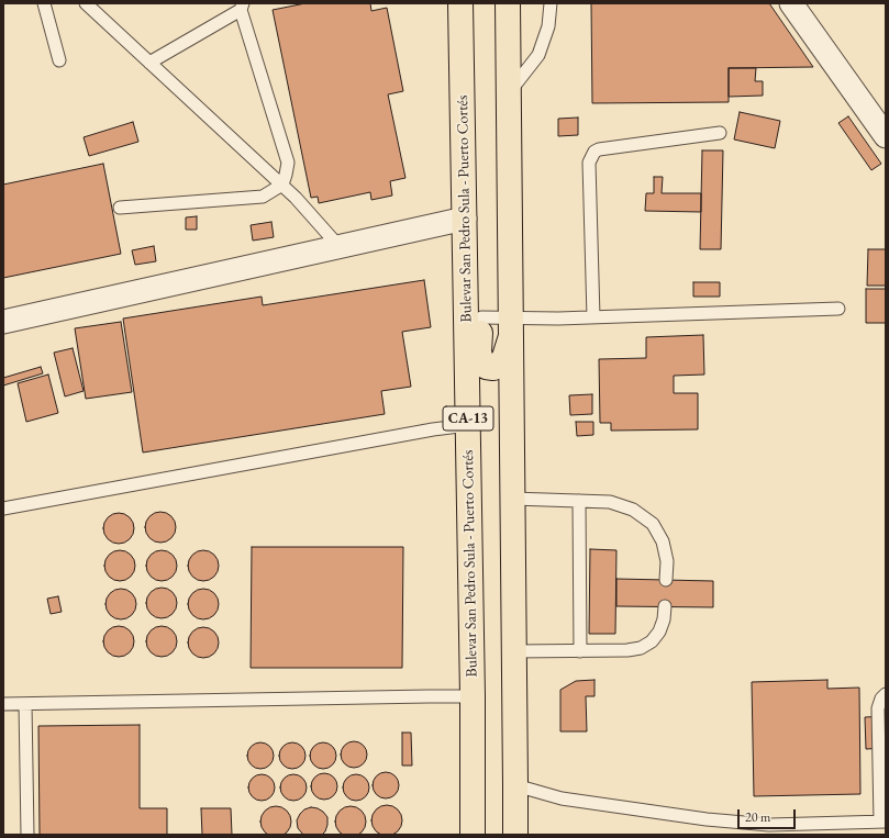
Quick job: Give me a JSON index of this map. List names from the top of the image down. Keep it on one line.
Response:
{"streets":{"highway":["Bulevar San Pedro Sula - Puerto Cortés","CA-13"]},"scale_bar":"20 m"}
